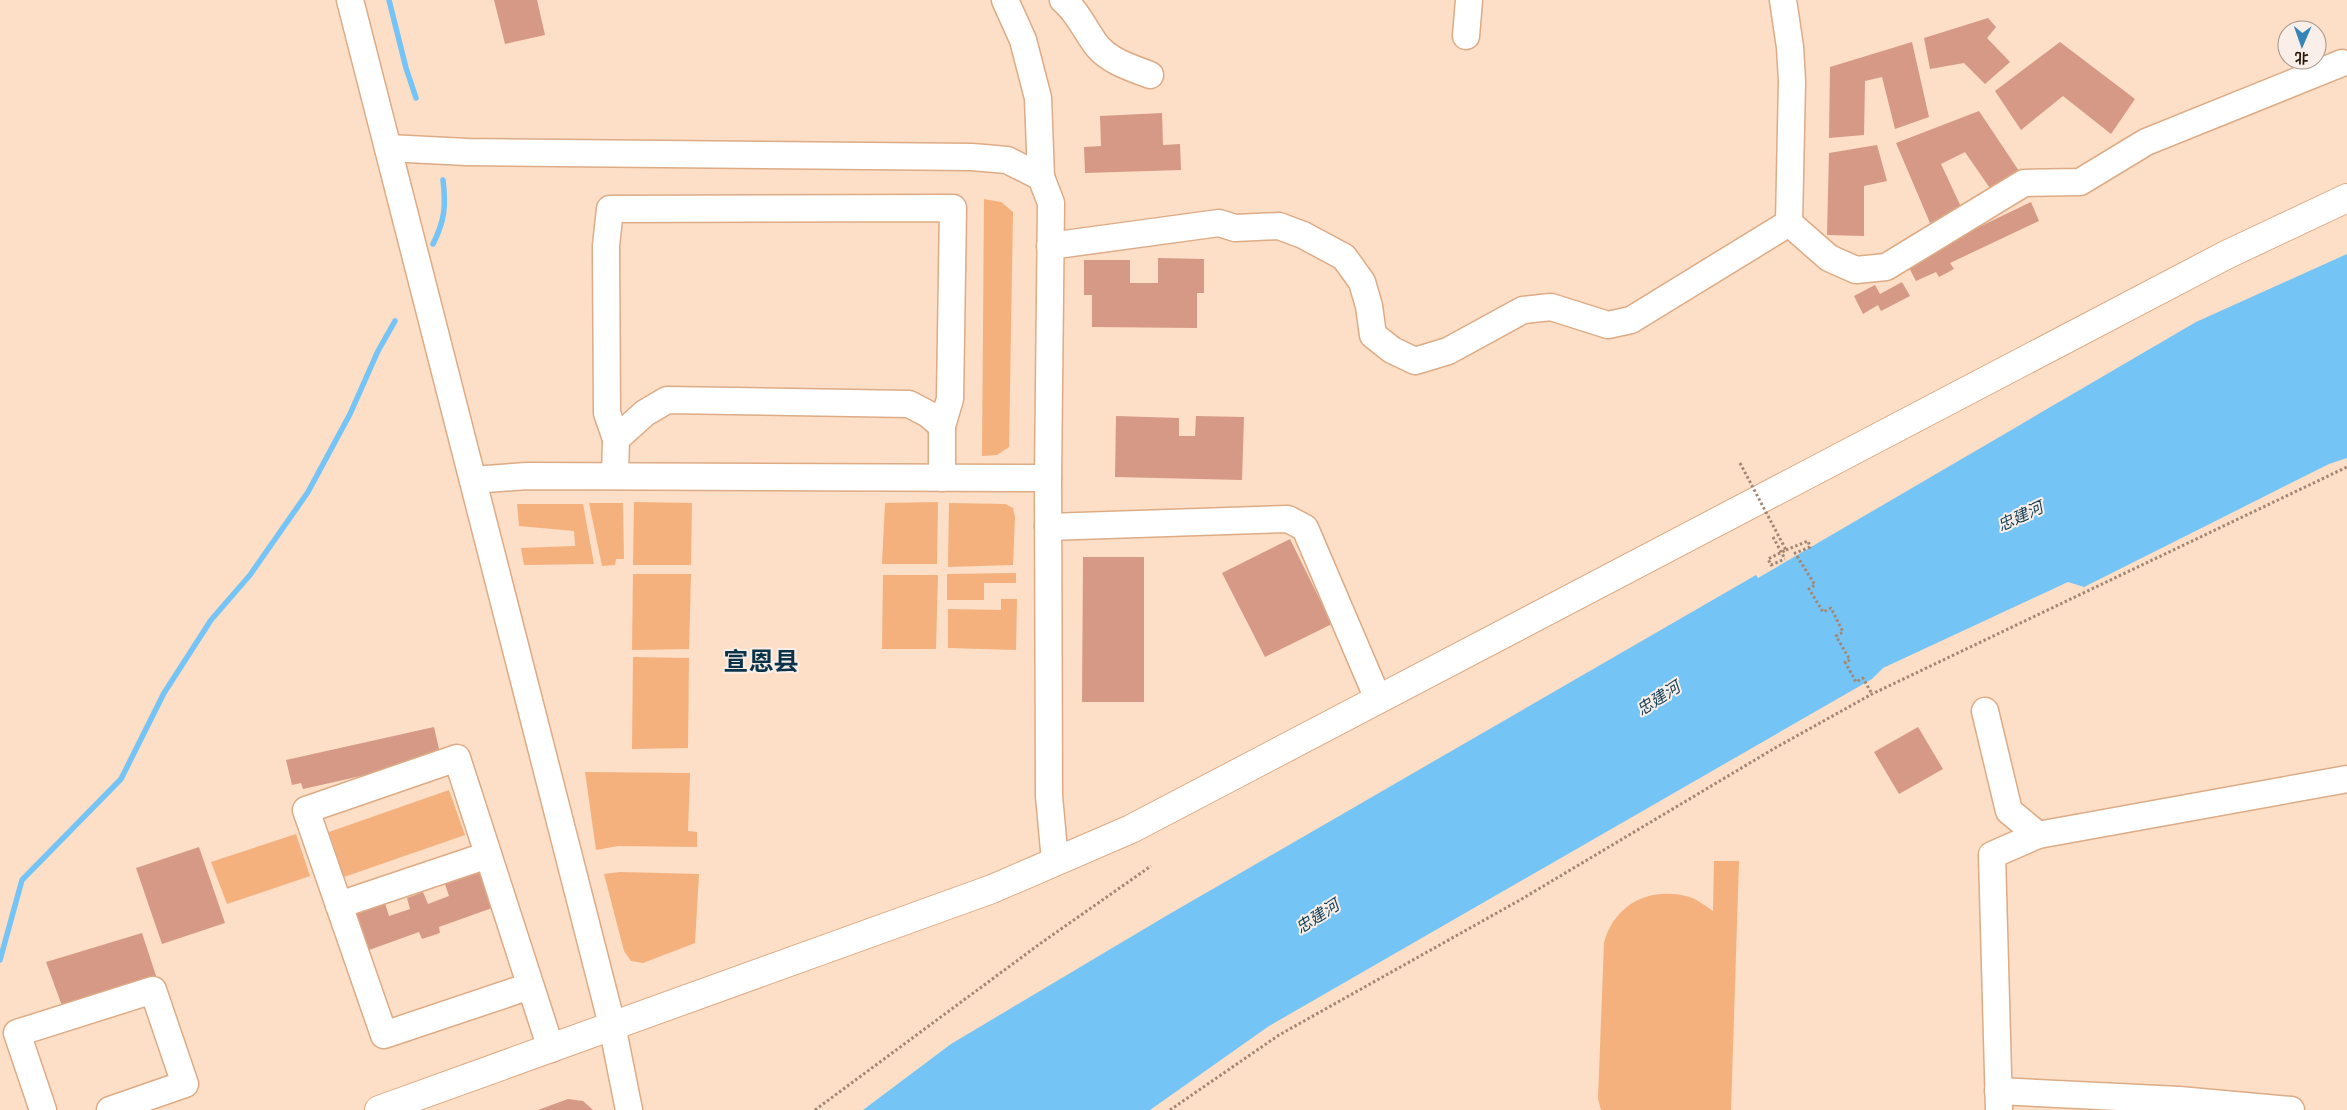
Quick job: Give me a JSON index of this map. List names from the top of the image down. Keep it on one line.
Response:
{"districts":["宣恩县"],"water":["忠建河"],"north":"bottom"}
